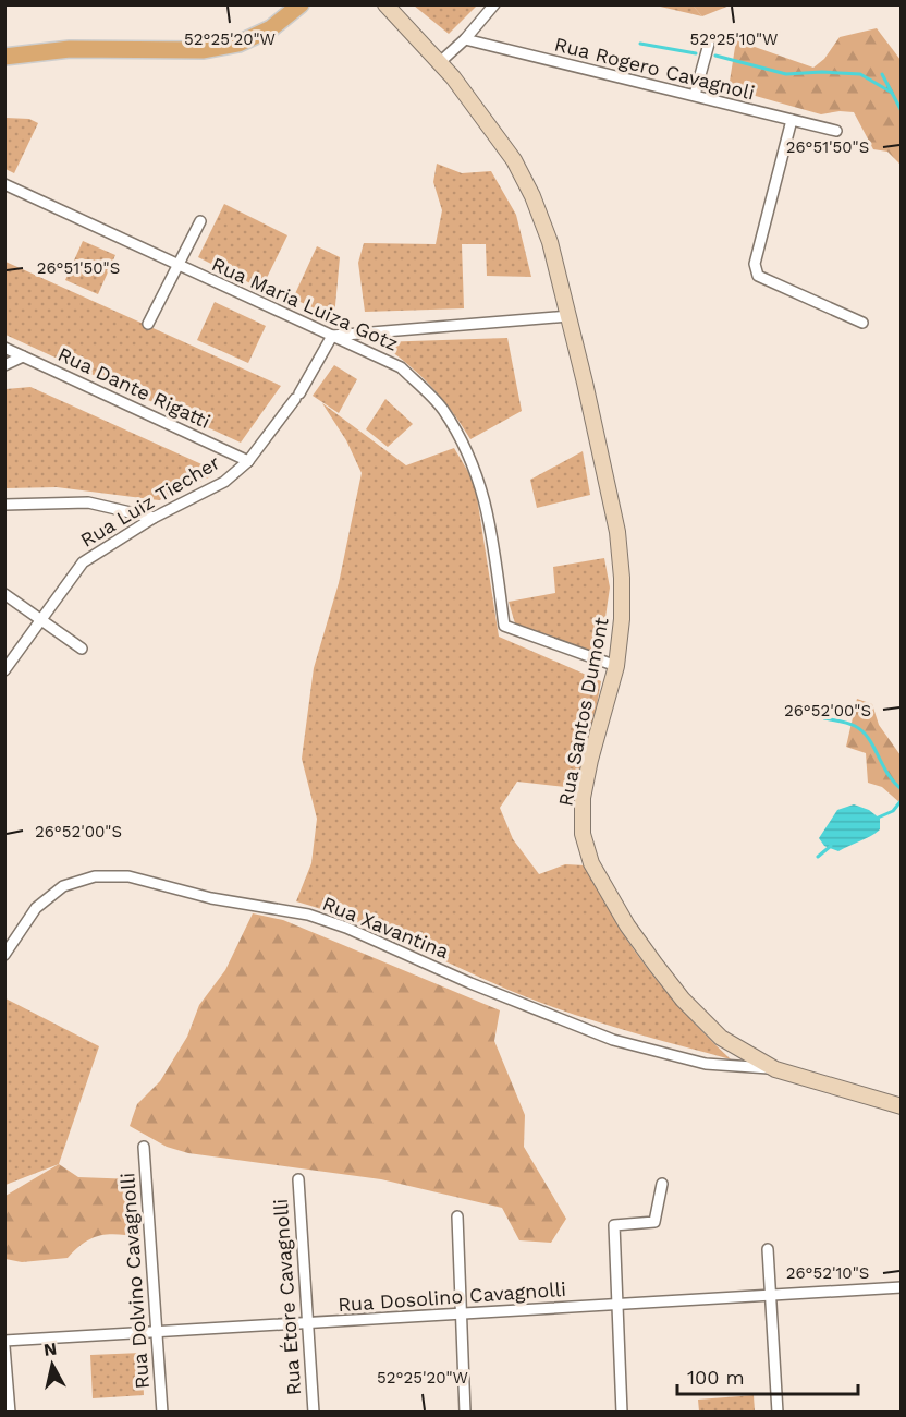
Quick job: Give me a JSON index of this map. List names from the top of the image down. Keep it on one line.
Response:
{"streets":{"main road":["Rua Santos Dumont"],"street":["Rua Rogero Cavagnoli","Rua Maria Luiza Gotz","Rua Dante Rigatti","Rua Luiz Tiecher","Rua Xavantina","Rua Dolvino Cavagnolli","Rua Étore Cavagnolli","Rua Dosolino Cavagnolli"]},"crossings":[["Rua Maria Luiza Gotz","Rua Luiz Tiecher"],["Rua Maria Luiza Gotz","Rua Santos Dumont"],["Rua Dante Rigatti","Rua Luiz Tiecher"],["Rua Santos Dumont","Rua Xavantina"],["Rua Dolvino Cavagnolli","Rua Dosolino Cavagnolli"],["Rua Étore Cavagnolli","Rua Dosolino Cavagnolli"]],"scale_bar":"100 m","north":"top","coordinates":["52°25'20\"W","52°25'10\"W","26°51'50\"S","26°52'00\"S","26°52'10\"S"]}
